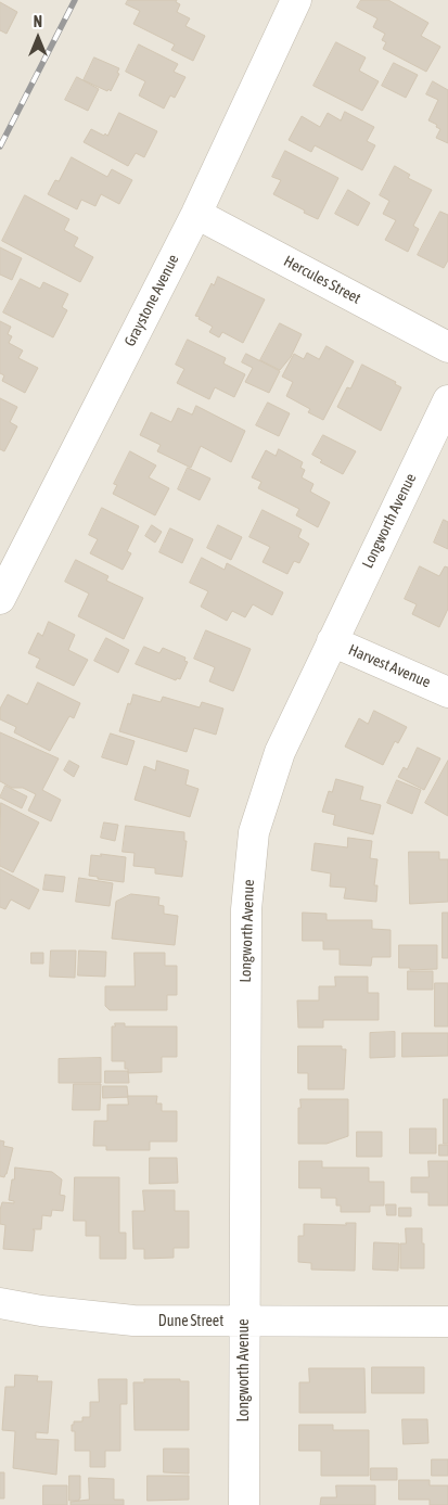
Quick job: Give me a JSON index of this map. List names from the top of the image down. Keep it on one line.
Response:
{"streets":{"street":["Hercules Street","Graystone Avenue","Longworth Avenue","Harvest Avenue","Dune Street"]},"crossings":[["Hercules Street","Graystone Avenue"],["Longworth Avenue","Harvest Avenue"],["Longworth Avenue","Dune Street"]],"north":"top"}
